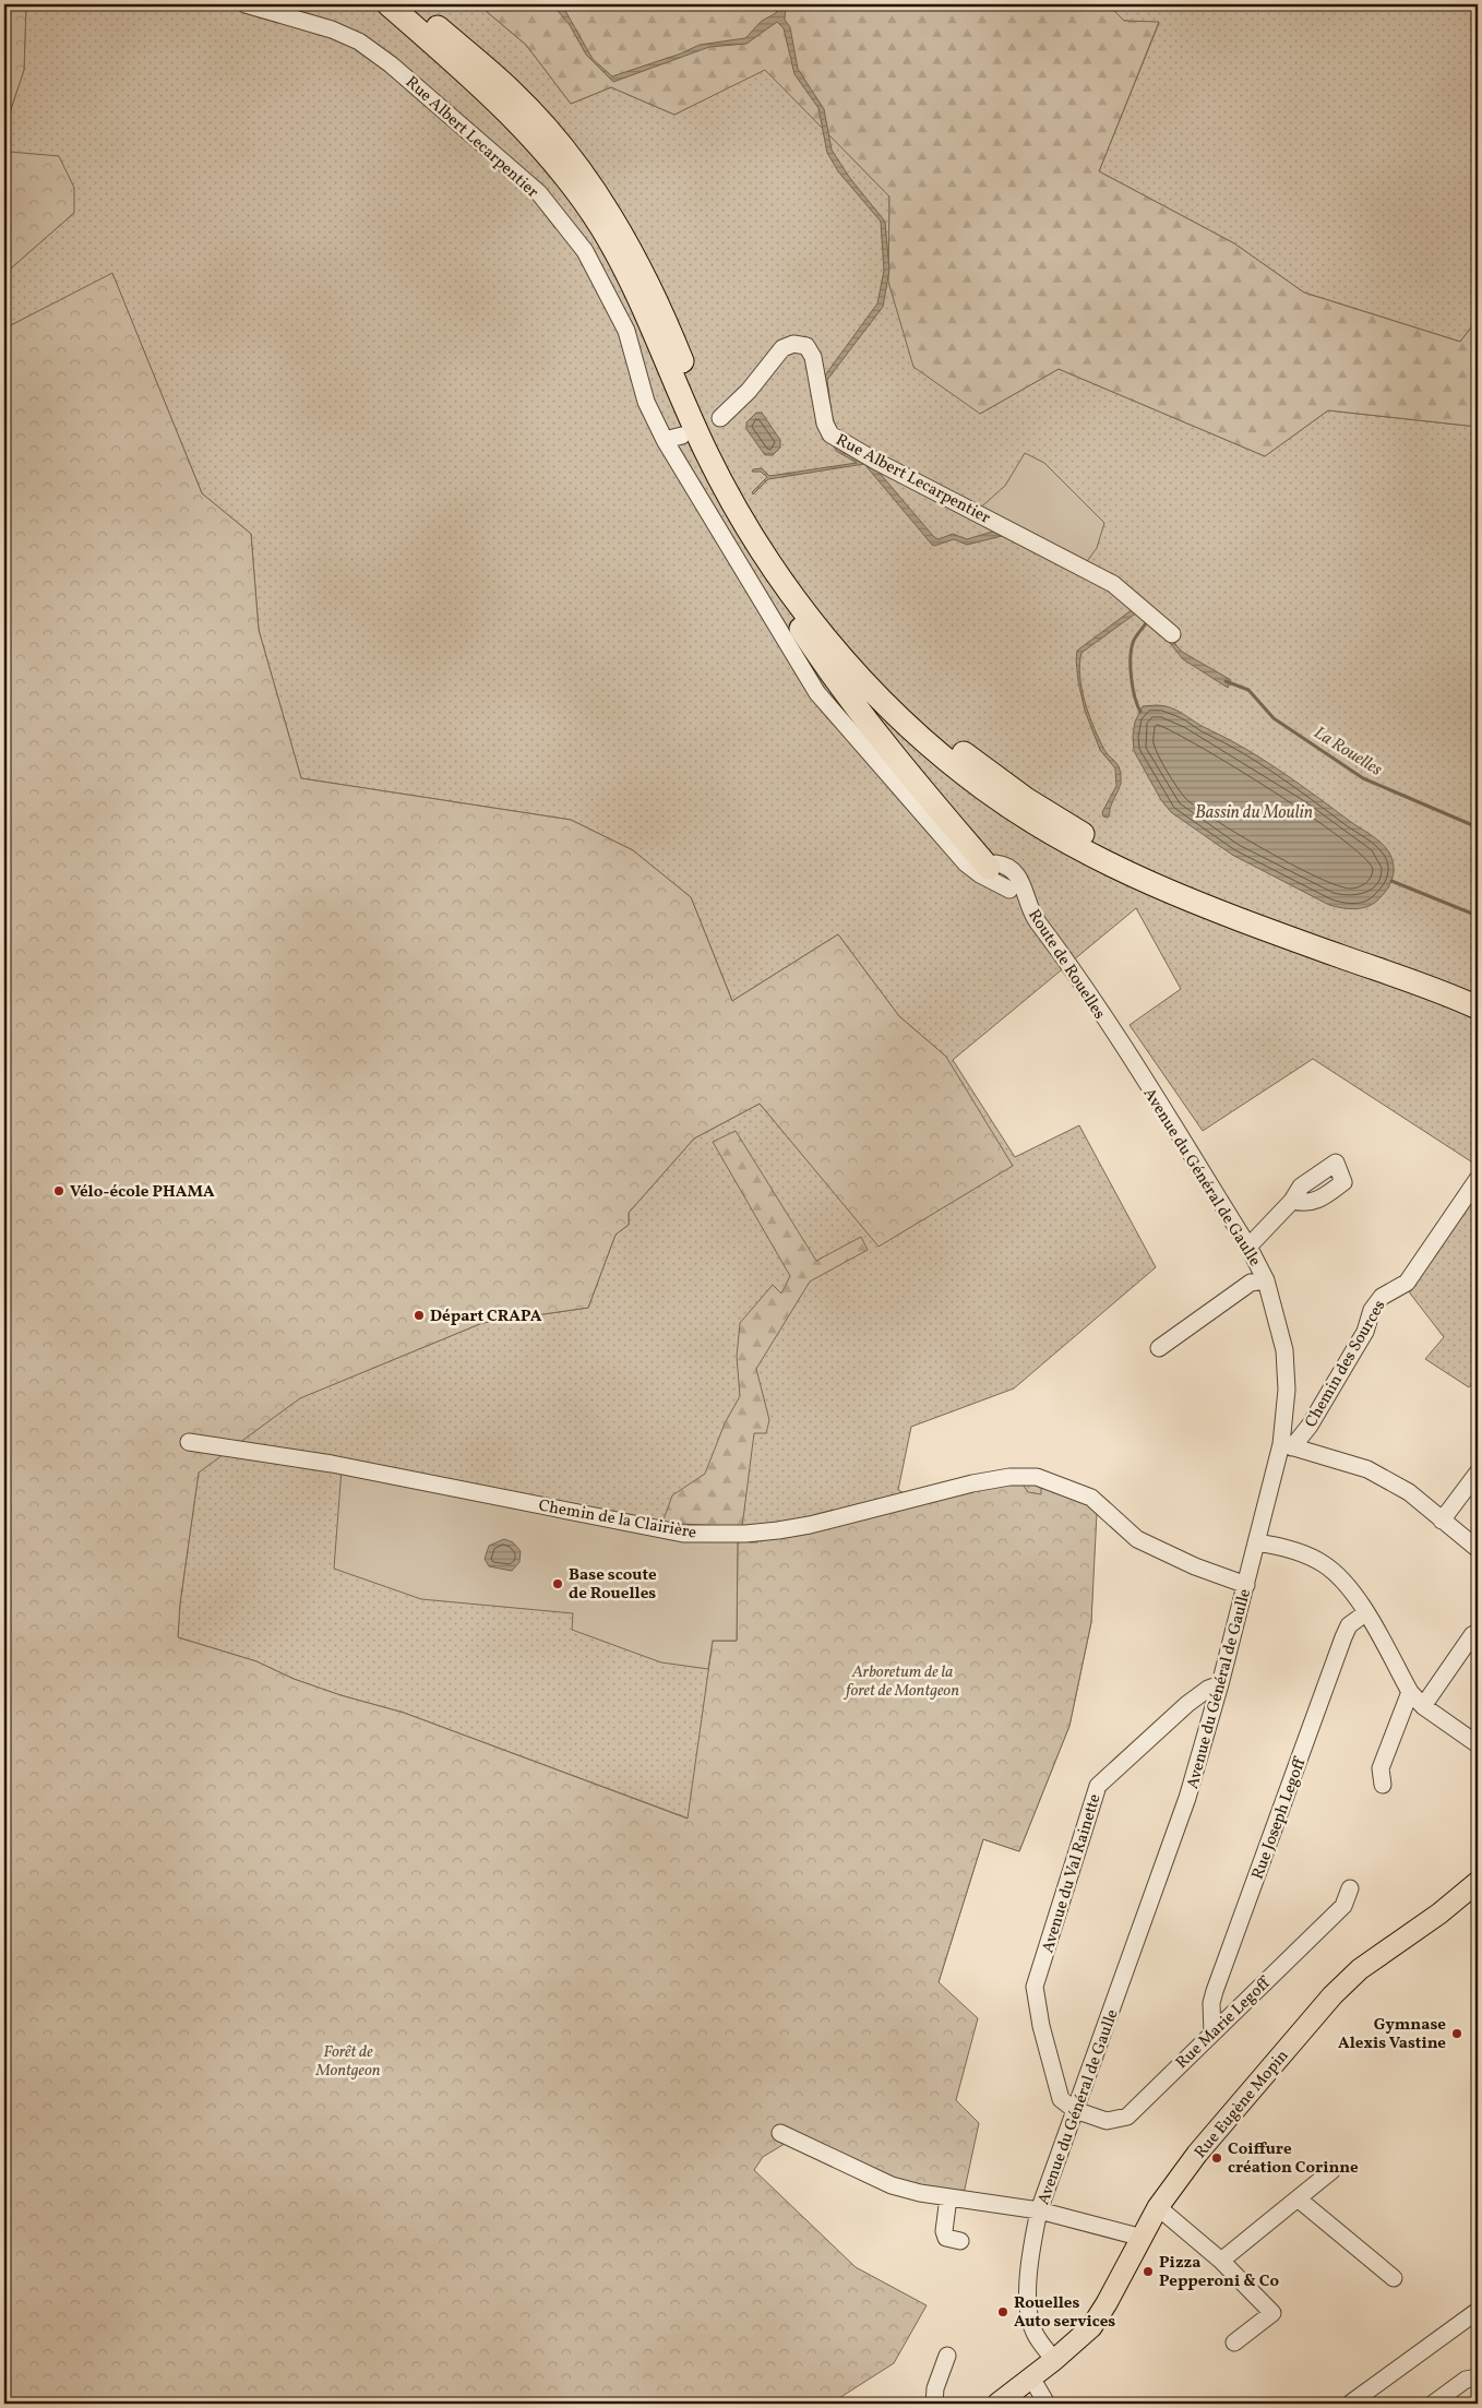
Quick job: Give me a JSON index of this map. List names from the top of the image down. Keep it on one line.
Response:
{"streets":{"main road":["Rue Eugène Mopin"],"street":["Rue Albert Lecarpentier","Route de Rouelles","Avenue du Général de Gaulle","Chemin des Sources","Chemin de la Clairière","Rue Joseph Legoff","Avenue du Val Rainette","Rue Marie Legoff"]},"crossings":[["Rue Albert Lecarpentier","Route de Rouelles"],["Route de Rouelles","Avenue du Général de Gaulle"],["Avenue du Général de Gaulle","Chemin des Sources"],["Avenue du Général de Gaulle","Chemin de la Clairière"],["Avenue du Général de Gaulle","Avenue du Val Rainette"],["Avenue du Général de Gaulle","Rue Marie Legoff"],["Avenue du Général de Gaulle","Rue Eugène Mopin"],["Rue Joseph Legoff","Rue Marie Legoff"],["Avenue du Val Rainette","Rue Marie Legoff"]],"water":["La Rouelles","Bassin du Moulin"],"parks":["Arboretum de la foret de Montgeon","Forêt de Montgeon"],"places":["Vélo-école PHAMA","Départ CRAPA","Base scoute de Rouelles","Gymnase Alexis Vastine","Coiffure création Corinne","Pizza Pepperoni & Co","Rouelles Auto services"]}
